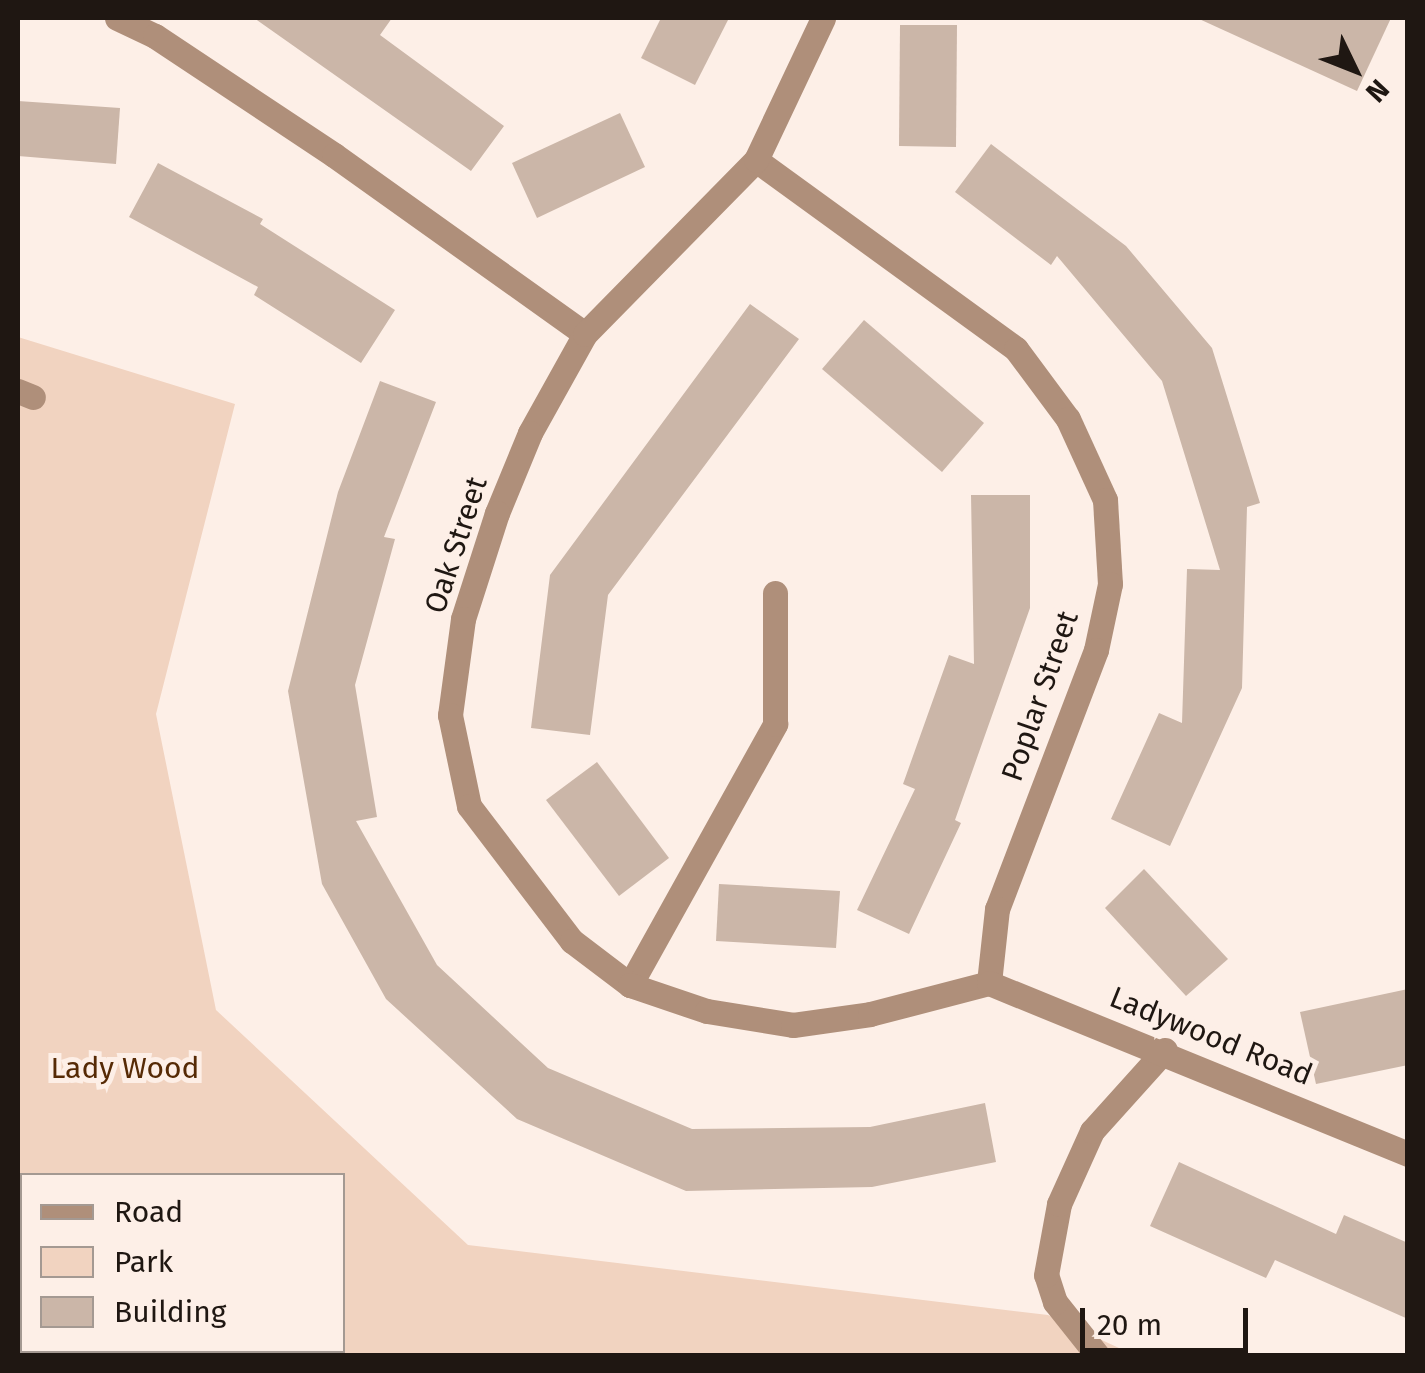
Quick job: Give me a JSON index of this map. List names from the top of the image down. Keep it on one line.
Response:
{"streets":{"street":["Oak Street","Poplar Street","Ladywood Road"]},"crossings":[["Oak Street","Poplar Street"],["Oak Street","Ladywood Road"],["Poplar Street","Ladywood Road"]],"parks":["Lady Wood"],"legend":["Road","Park","Building"],"scale_bar":"20 m","north":"bottom right"}
